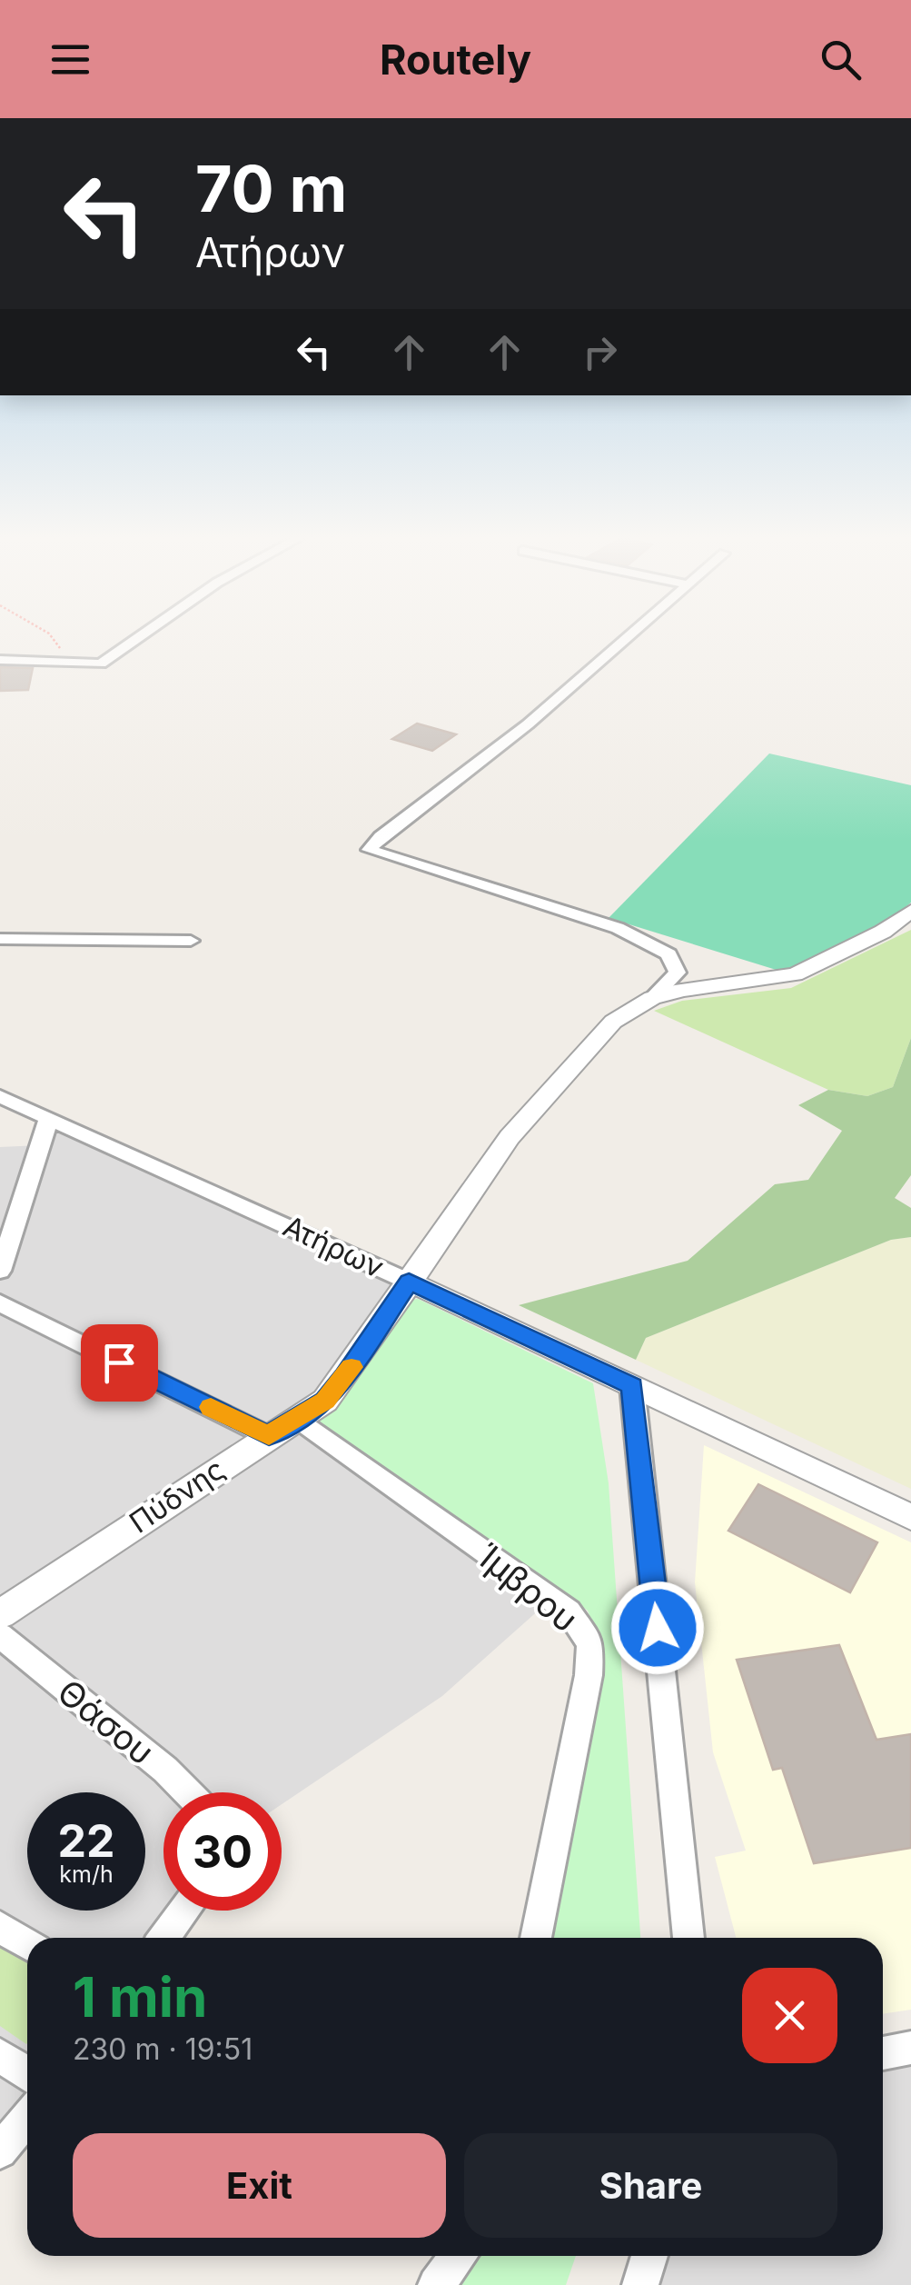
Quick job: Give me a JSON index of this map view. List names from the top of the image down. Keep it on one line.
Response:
{"streets":{"street":["Ατήρων","Πύδνης","Ίμβρου","Θάσου"]},"crossings":[["Ατήρων","Πύδνης"],["Πύδνης","Ίμβρου"]],"page":{"header":"Routely","turn":["70 m","Ατήρων"],"speed":"22 km/h","limit":"30","heading":["1 min","230 m · 19:51"],"buttons":["Exit","Share"]}}
